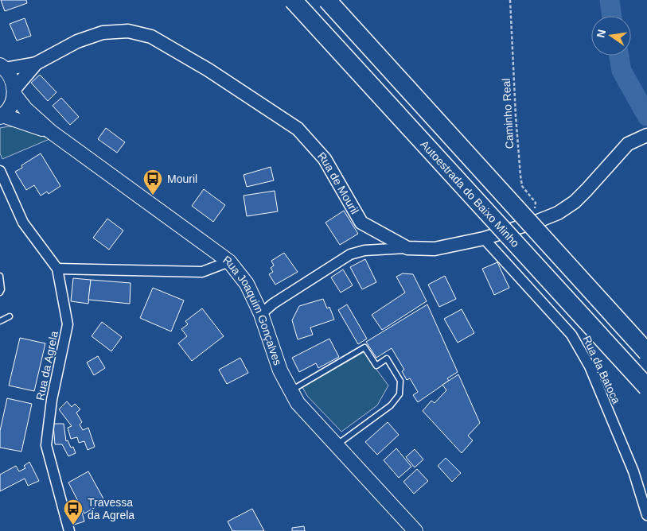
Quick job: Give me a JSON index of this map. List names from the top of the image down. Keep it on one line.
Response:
{"streets":{"highway":["Autoestrada do Baixo Minho"],"main road":["Rua Joaquim Gonçalves"],"street":["Rua de Mouril","Rua da Agrela","Rua da Batoca"],"path":["Caminho Real"]},"crossings":[["Caminho Real","Rua de Mouril"],["Rua de Mouril","Rua da Batoca"]],"places":{"bus stop":["Mouril","Travessa da Agrela"]},"north":"left"}
